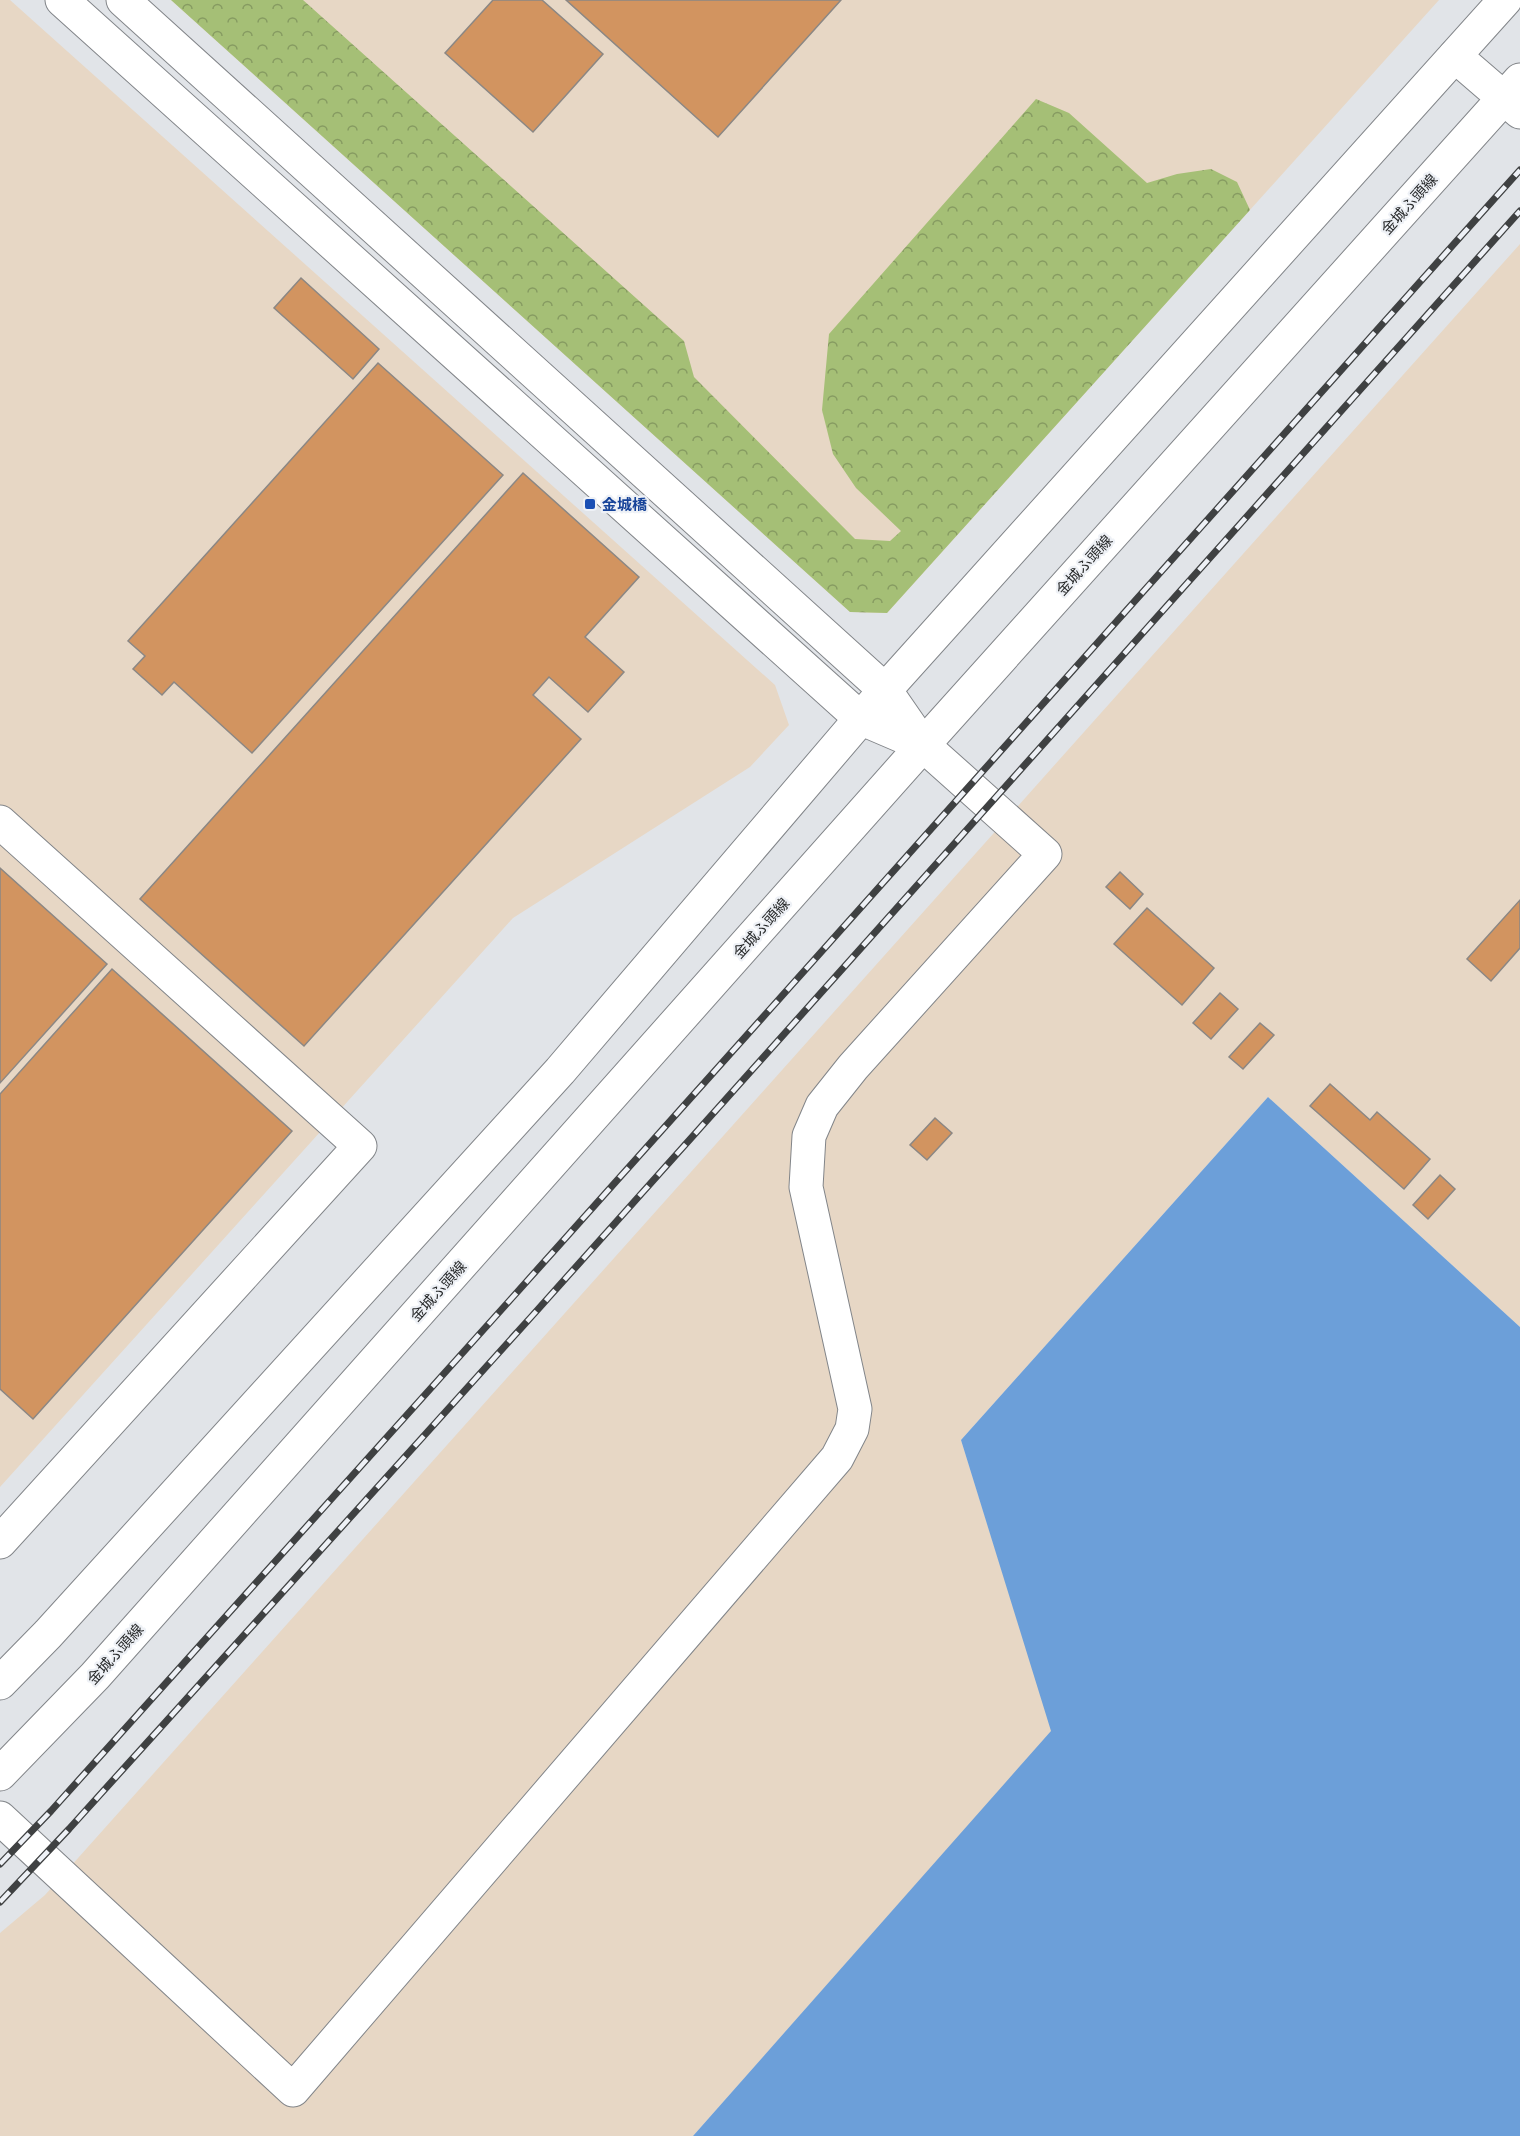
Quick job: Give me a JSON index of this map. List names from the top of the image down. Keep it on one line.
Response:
{"streets":{"street":["金城ふ頭線"]},"places":{"transit":["金城橋"]}}
